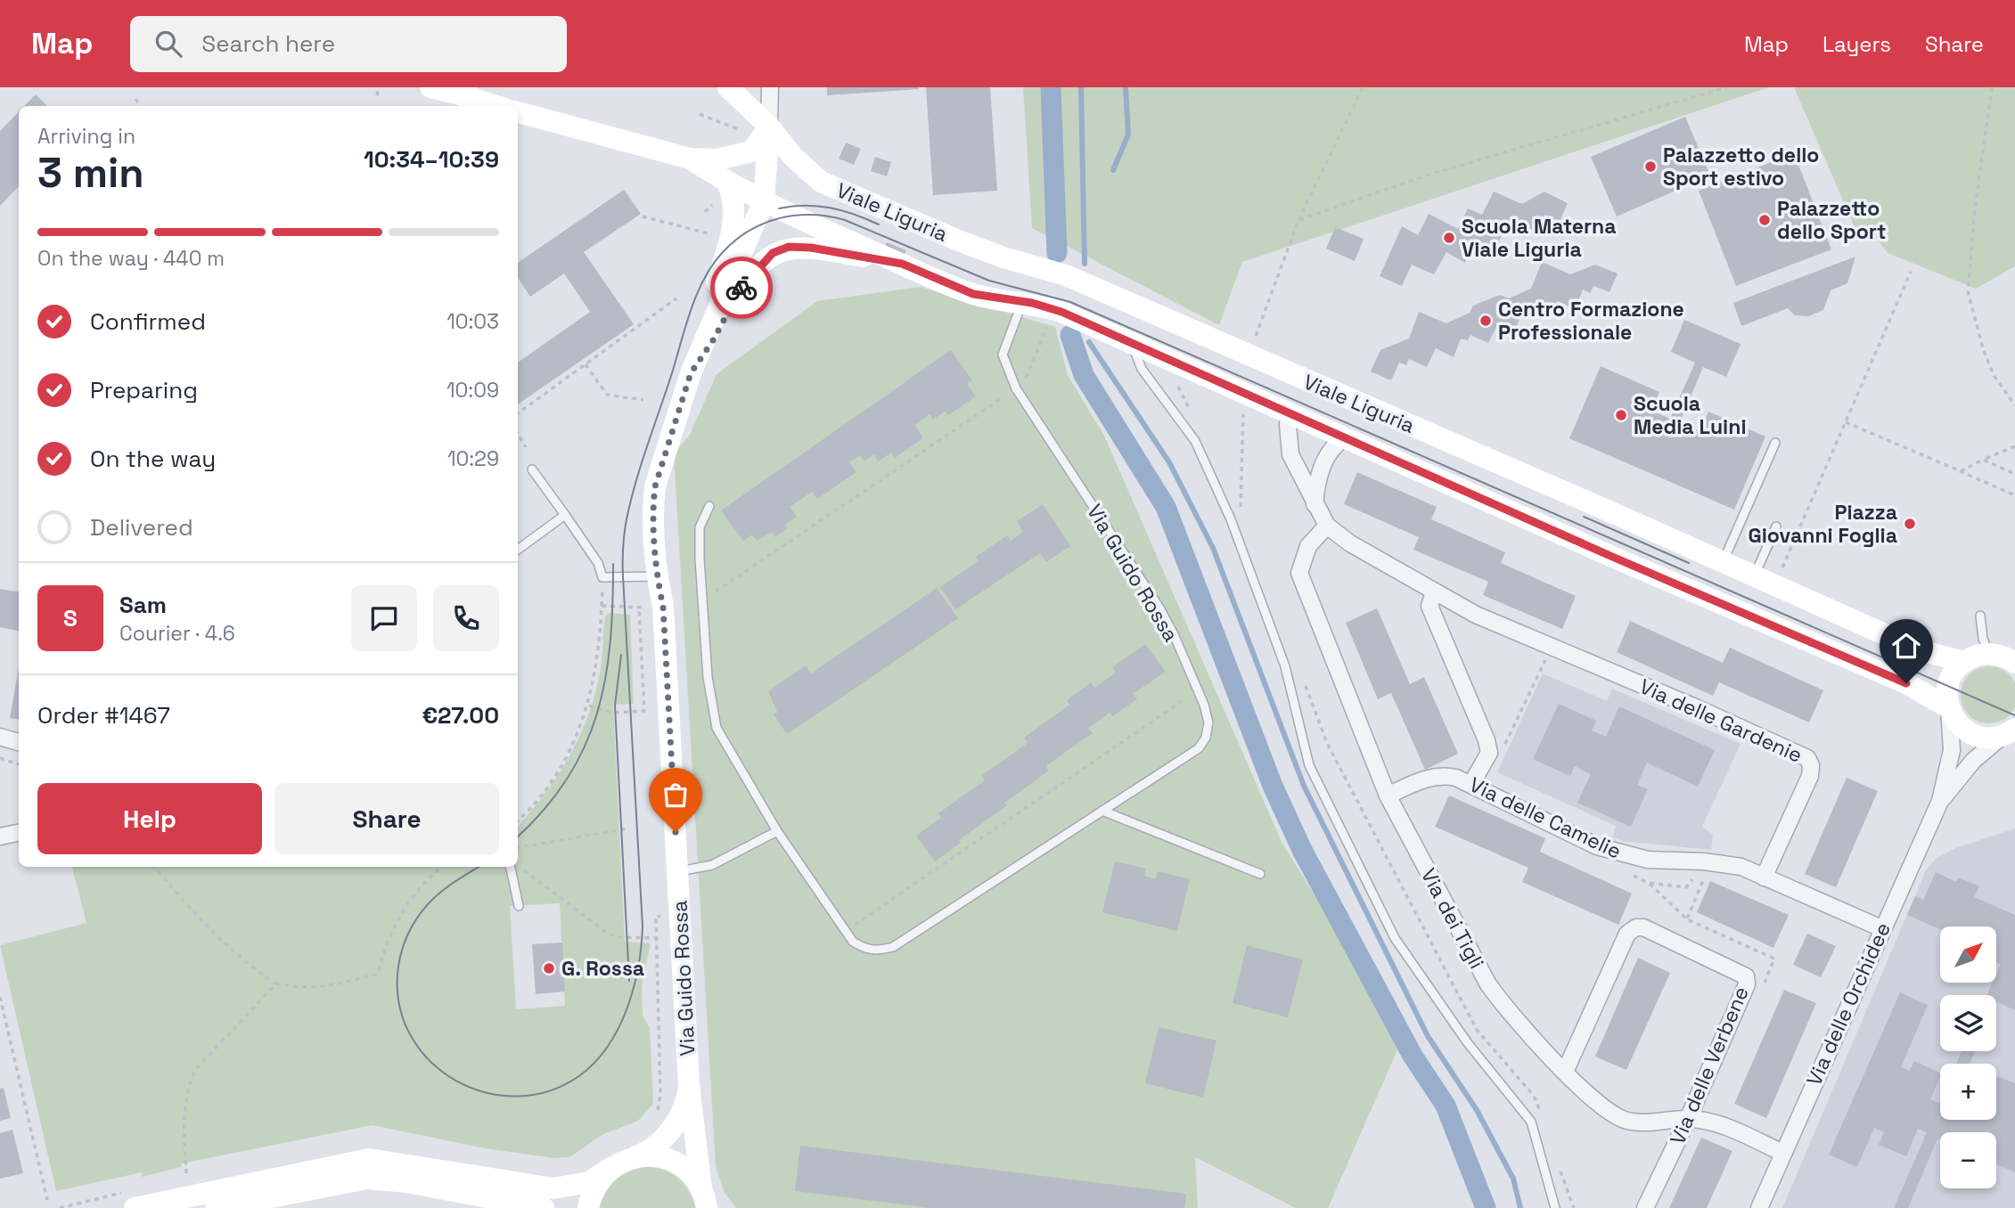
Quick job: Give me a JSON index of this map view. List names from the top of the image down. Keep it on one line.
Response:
{"streets":{"main road":["Viale Liguria","Via Guido Rossa"],"street":["Via delle Gardenie","Via delle Camelie","Via dei Tigli","Via delle Orchidee","Via delle Verbene"]},"crossings":[["Viale Liguria","Via Guido Rossa"],["Viale Liguria","Via delle Orchidee"],["Via delle Gardenie","Via delle Camelie"],["Via delle Camelie","Via dei Tigli"],["Via delle Camelie","Via delle Orchidee"],["Via dei Tigli","Via delle Orchidee"],["Via dei Tigli","Via delle Verbene"]],"places":["Palazzetto dello Sport estivo","Palazzetto dello Sport","Scuola Materna Viale Liguria","Centro Formazione Professionale","Scuola Media Luini","Piazza Giovanni Foglia","G. Rossa"],"north":"top right","page":{"header":"Map","search":"Search here","nav":["Map","Layers","Share"],"heading":["3 min","Arriving in","10:34–10:39"],"panel":["Sam","Courier · 4.6","Order #1467","€27.00"],"bar":"On the way · 440 m","list":[["Confirmed","10:03"],["Preparing","10:09"],["On the way","10:29"],"Delivered"],"round":"S","buttons":["Help","Share"],"map_buttons":["+","−"]}}
